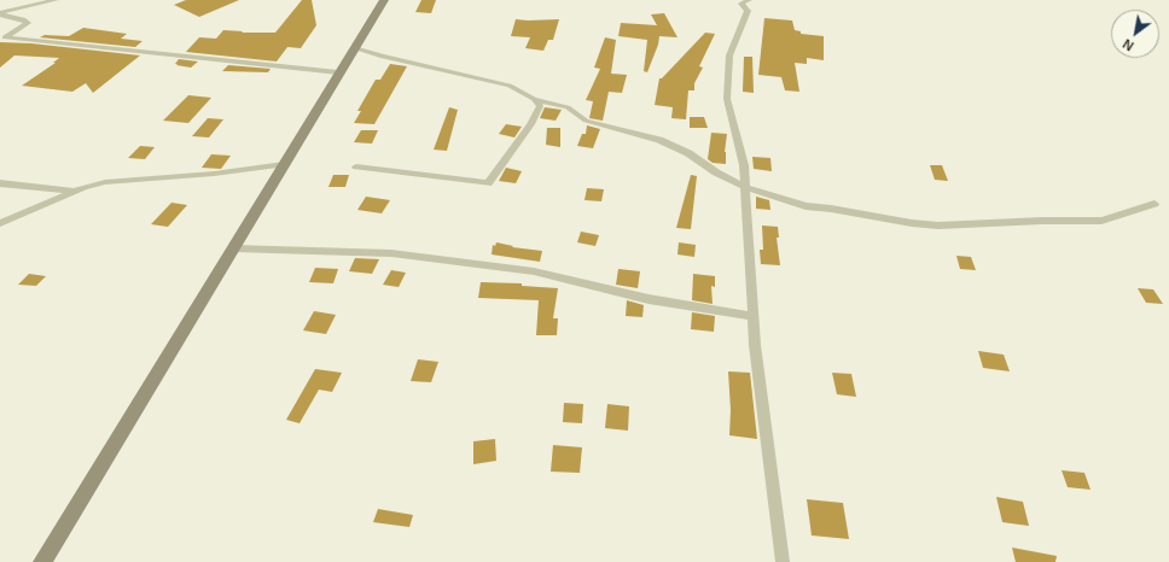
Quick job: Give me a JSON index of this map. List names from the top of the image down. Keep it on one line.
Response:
{"north":"bottom left"}
